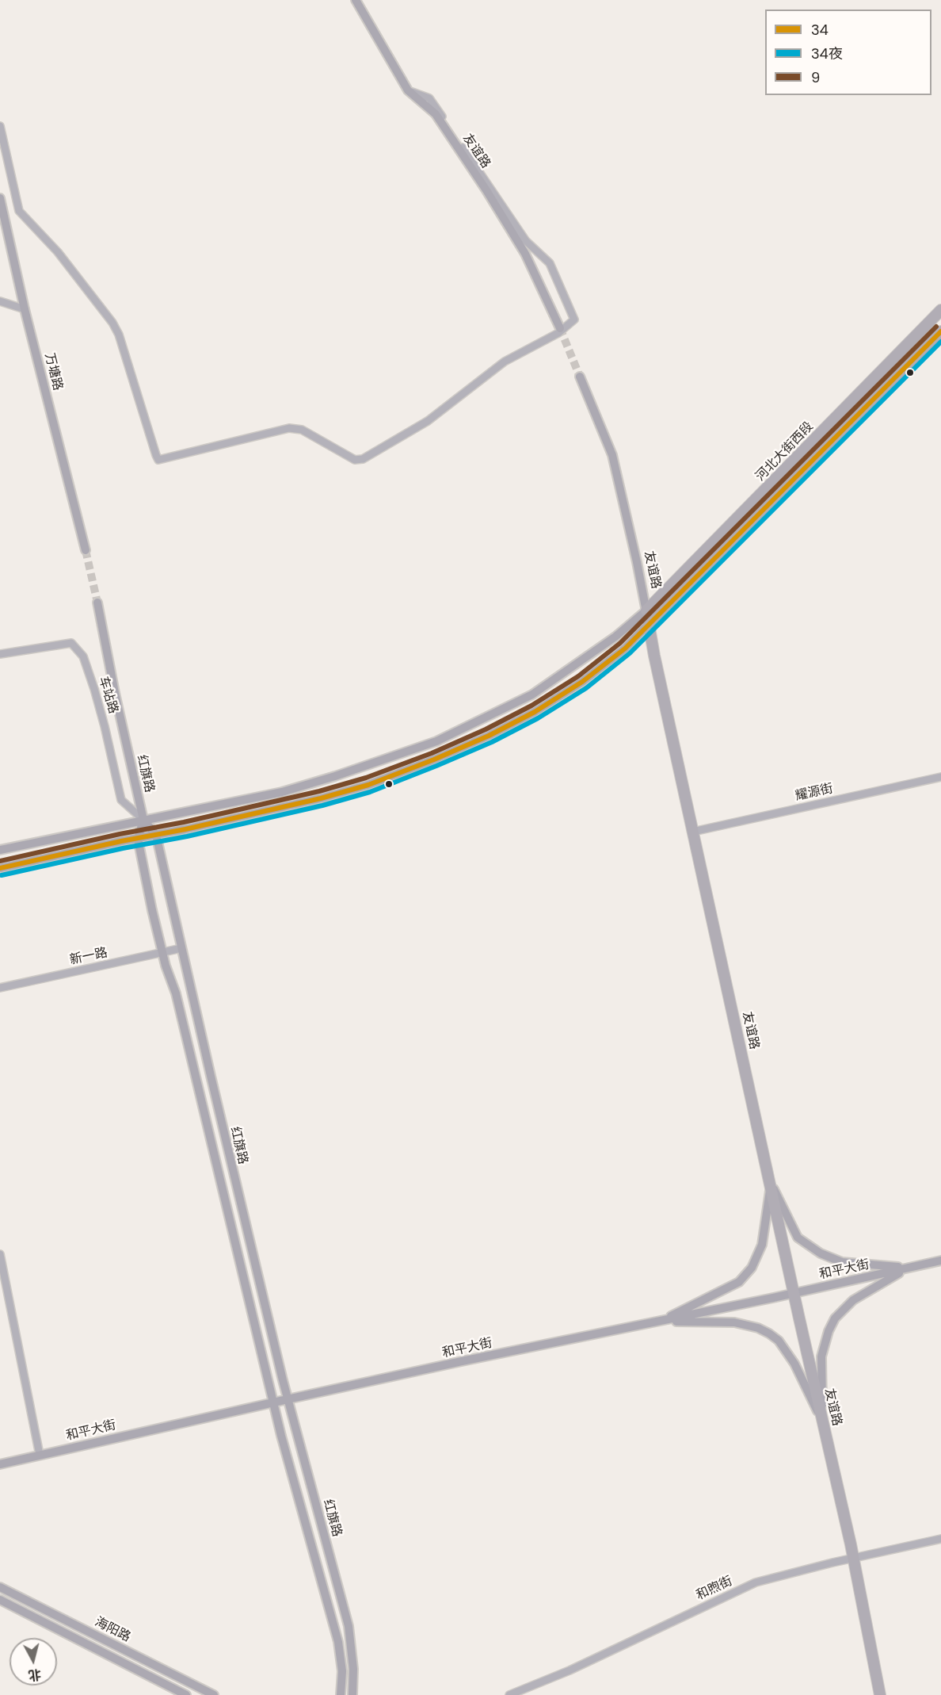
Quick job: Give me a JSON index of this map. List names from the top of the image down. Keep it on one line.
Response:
{"streets":{"highway":["友谊路","河北大街西段"],"main road":["万塘路","红旗路","和平大街","海阳路"],"street":["车站路","耀源街","新一路","和煦街"]},"crossings":[["友谊路","河北大街西段"],["友谊路","耀源街"],["友谊路","和平大街"],["友谊路","和煦街"],["车站路","红旗路"],["红旗路","新一路"],["红旗路","和平大街"]],"lines":["transit line 9","transit line 34","transit line 34夜"],"legend":["34","34夜","9"],"north":"bottom"}
